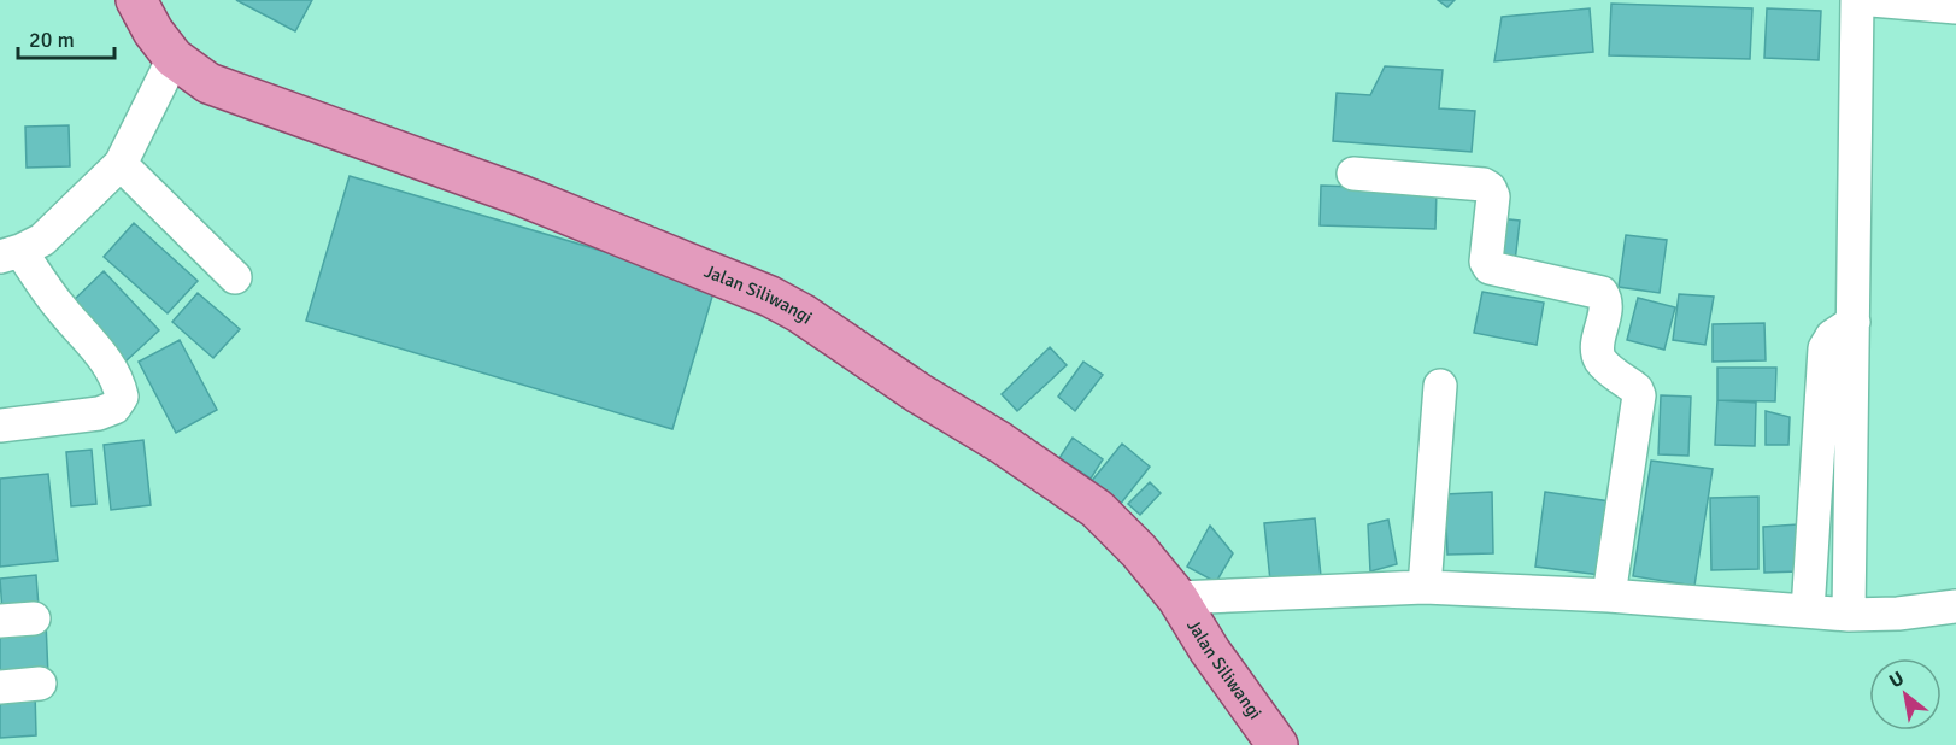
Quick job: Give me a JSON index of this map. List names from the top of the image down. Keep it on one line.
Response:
{"streets":{"main road":["Jalan Siliwangi"]},"scale_bar":"20 m","north":"top left"}
